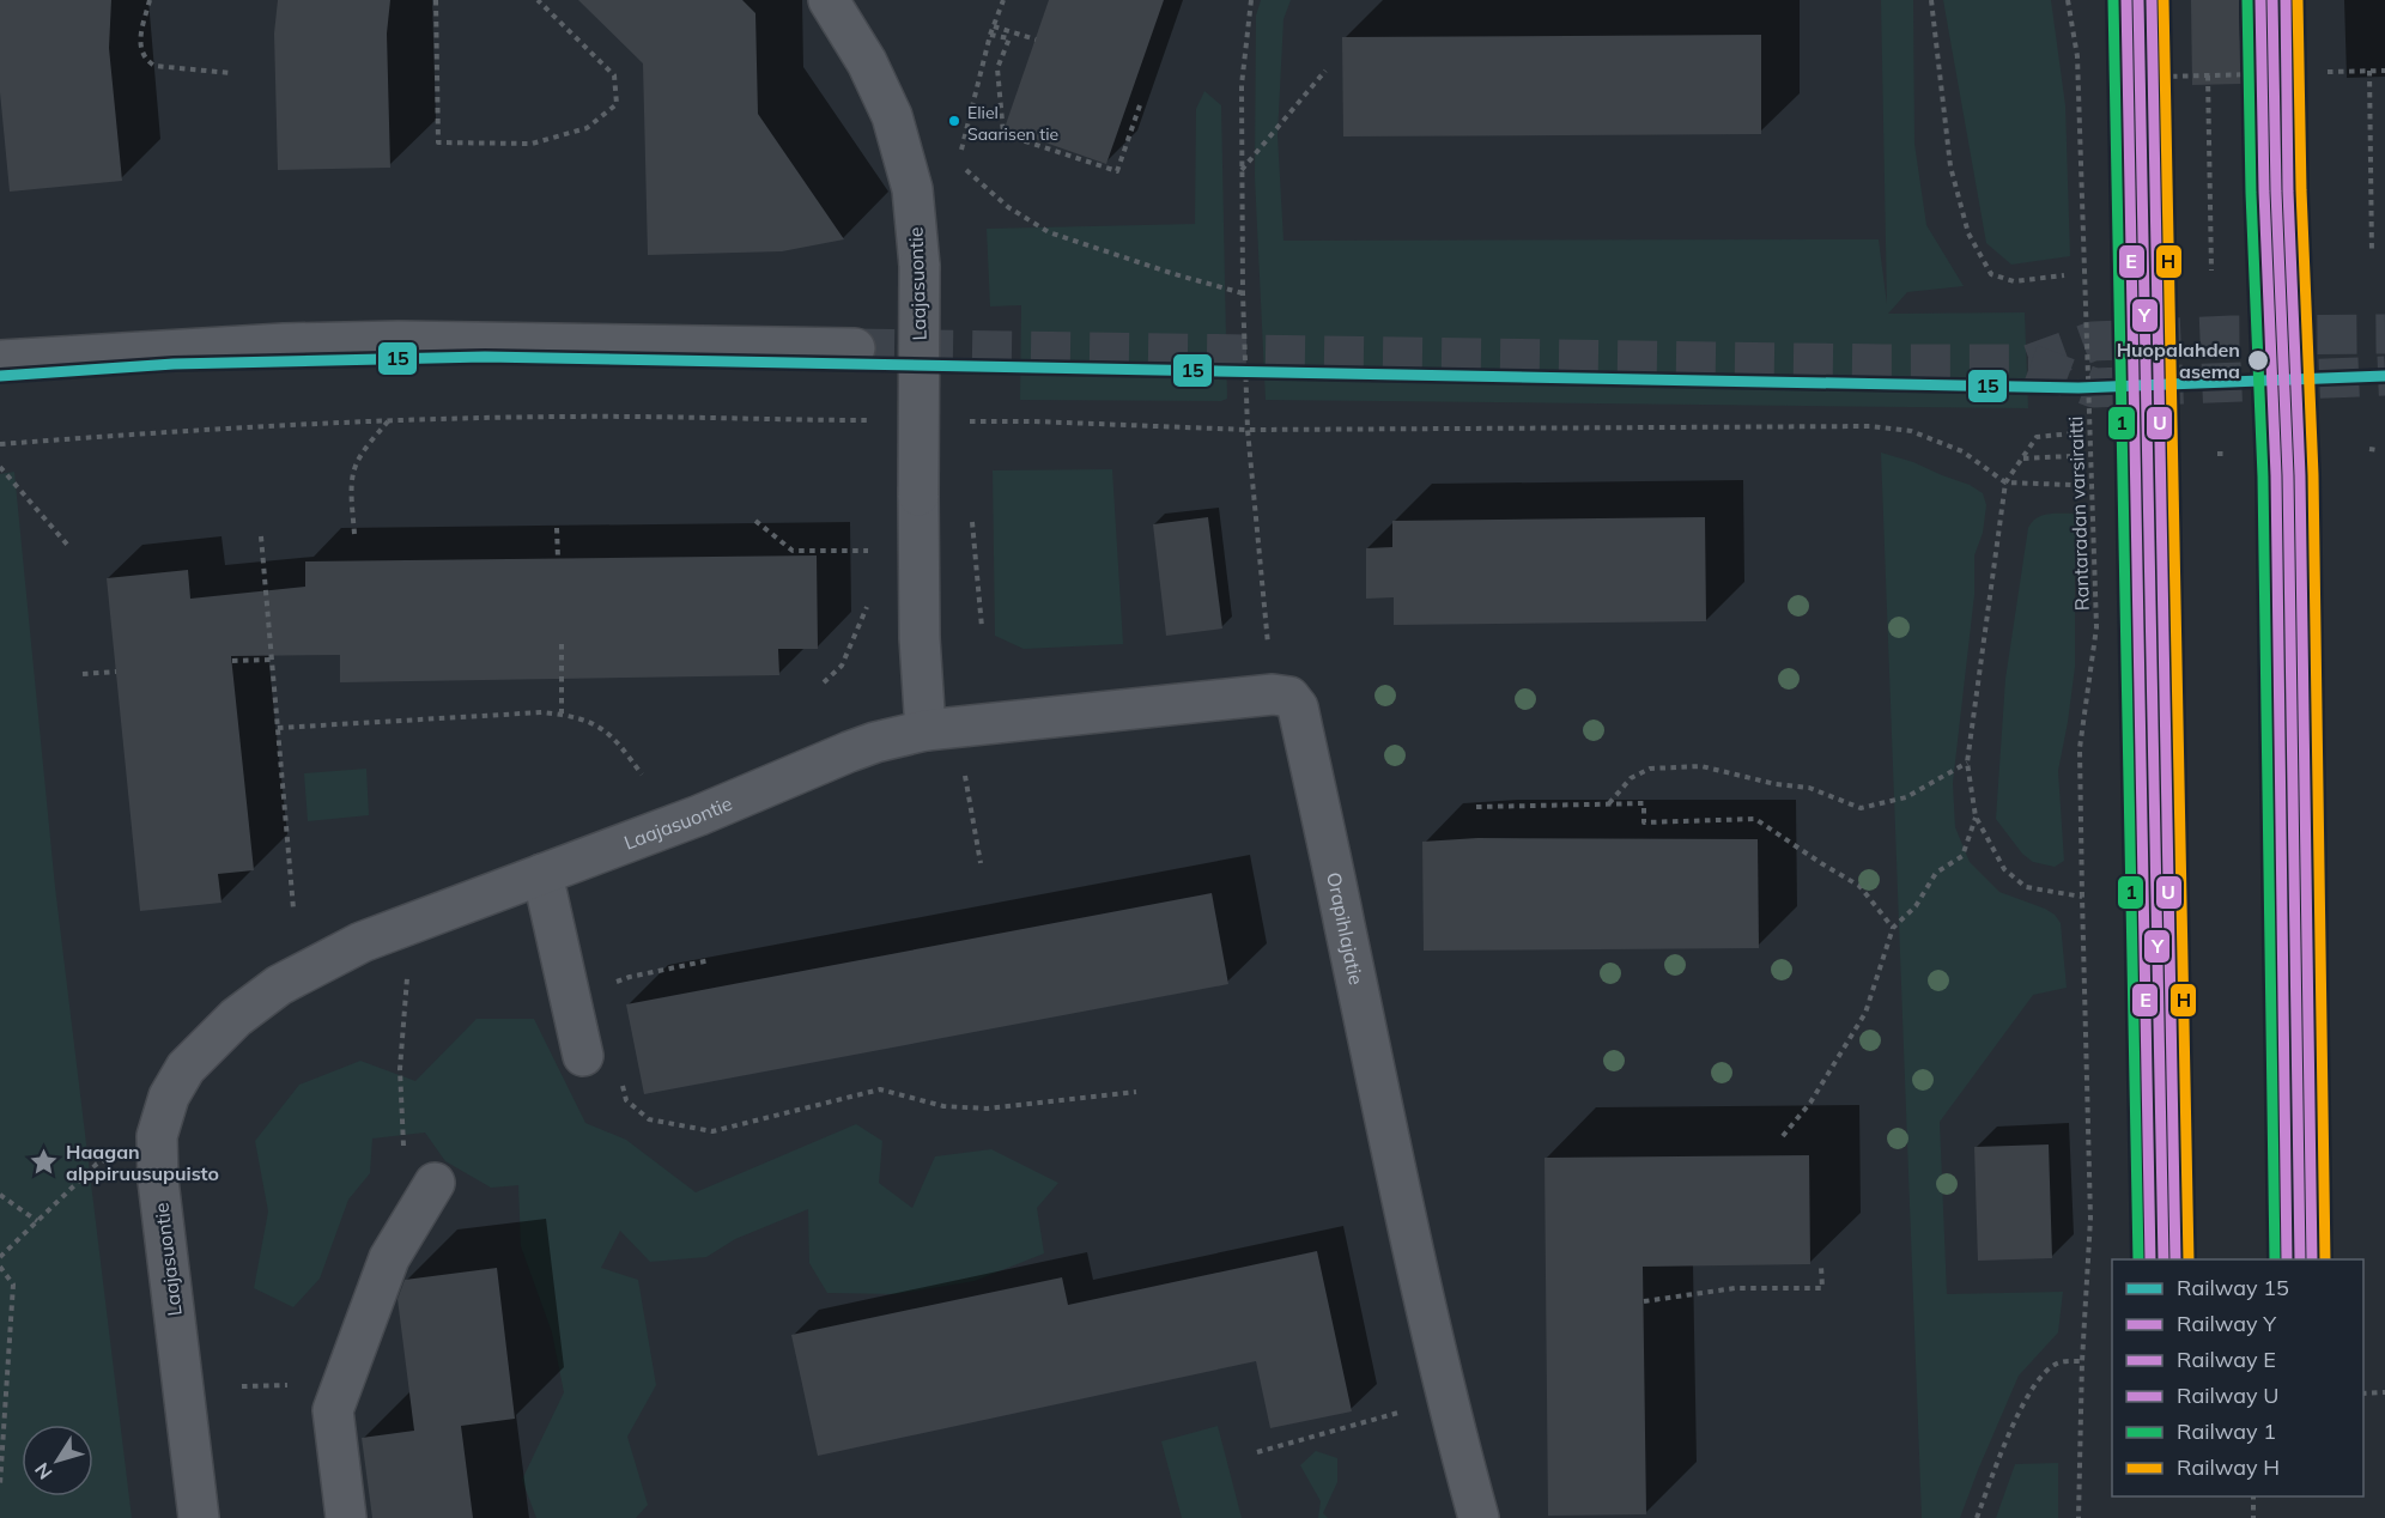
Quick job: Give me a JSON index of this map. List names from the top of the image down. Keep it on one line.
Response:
{"streets":{"street":["Laajasuontie","Orapihlajatie"],"path":["Rantaradan varsiraitti"]},"places":{"other":["Eliel Saarisen tie","Huopalahden asema"],"place":["Haagan alppiruusupuisto"]},"lines":["rail line Y","rail line E","rail line U","rail line 1","rail line H","rail line 15"],"legend":["Railway 15","Railway Y","Railway E","Railway U","Railway 1","Railway H"],"north":"bottom left"}
